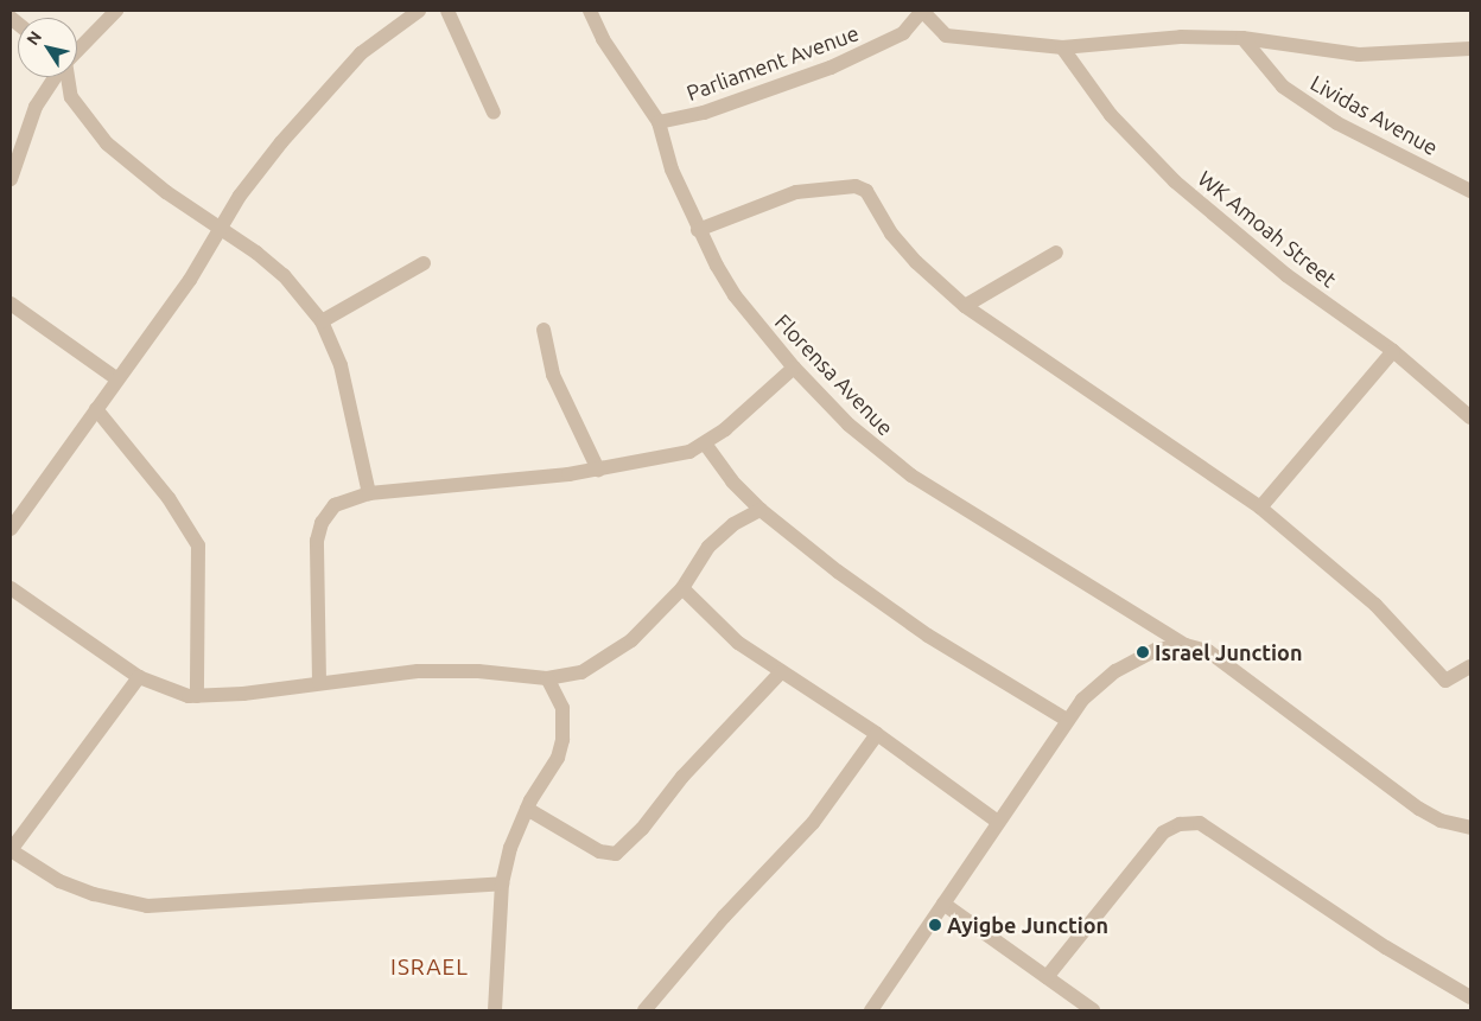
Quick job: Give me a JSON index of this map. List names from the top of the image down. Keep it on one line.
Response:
{"streets":{"street":["Parliament Avenue","Lividas Avenue","WK Amoah Street","Florensa Avenue"]},"crossings":[["Parliament Avenue","Florensa Avenue"]],"districts":["ISRAEL"],"places":["Israel Junction","Ayigbe Junction"],"north":"top left"}
